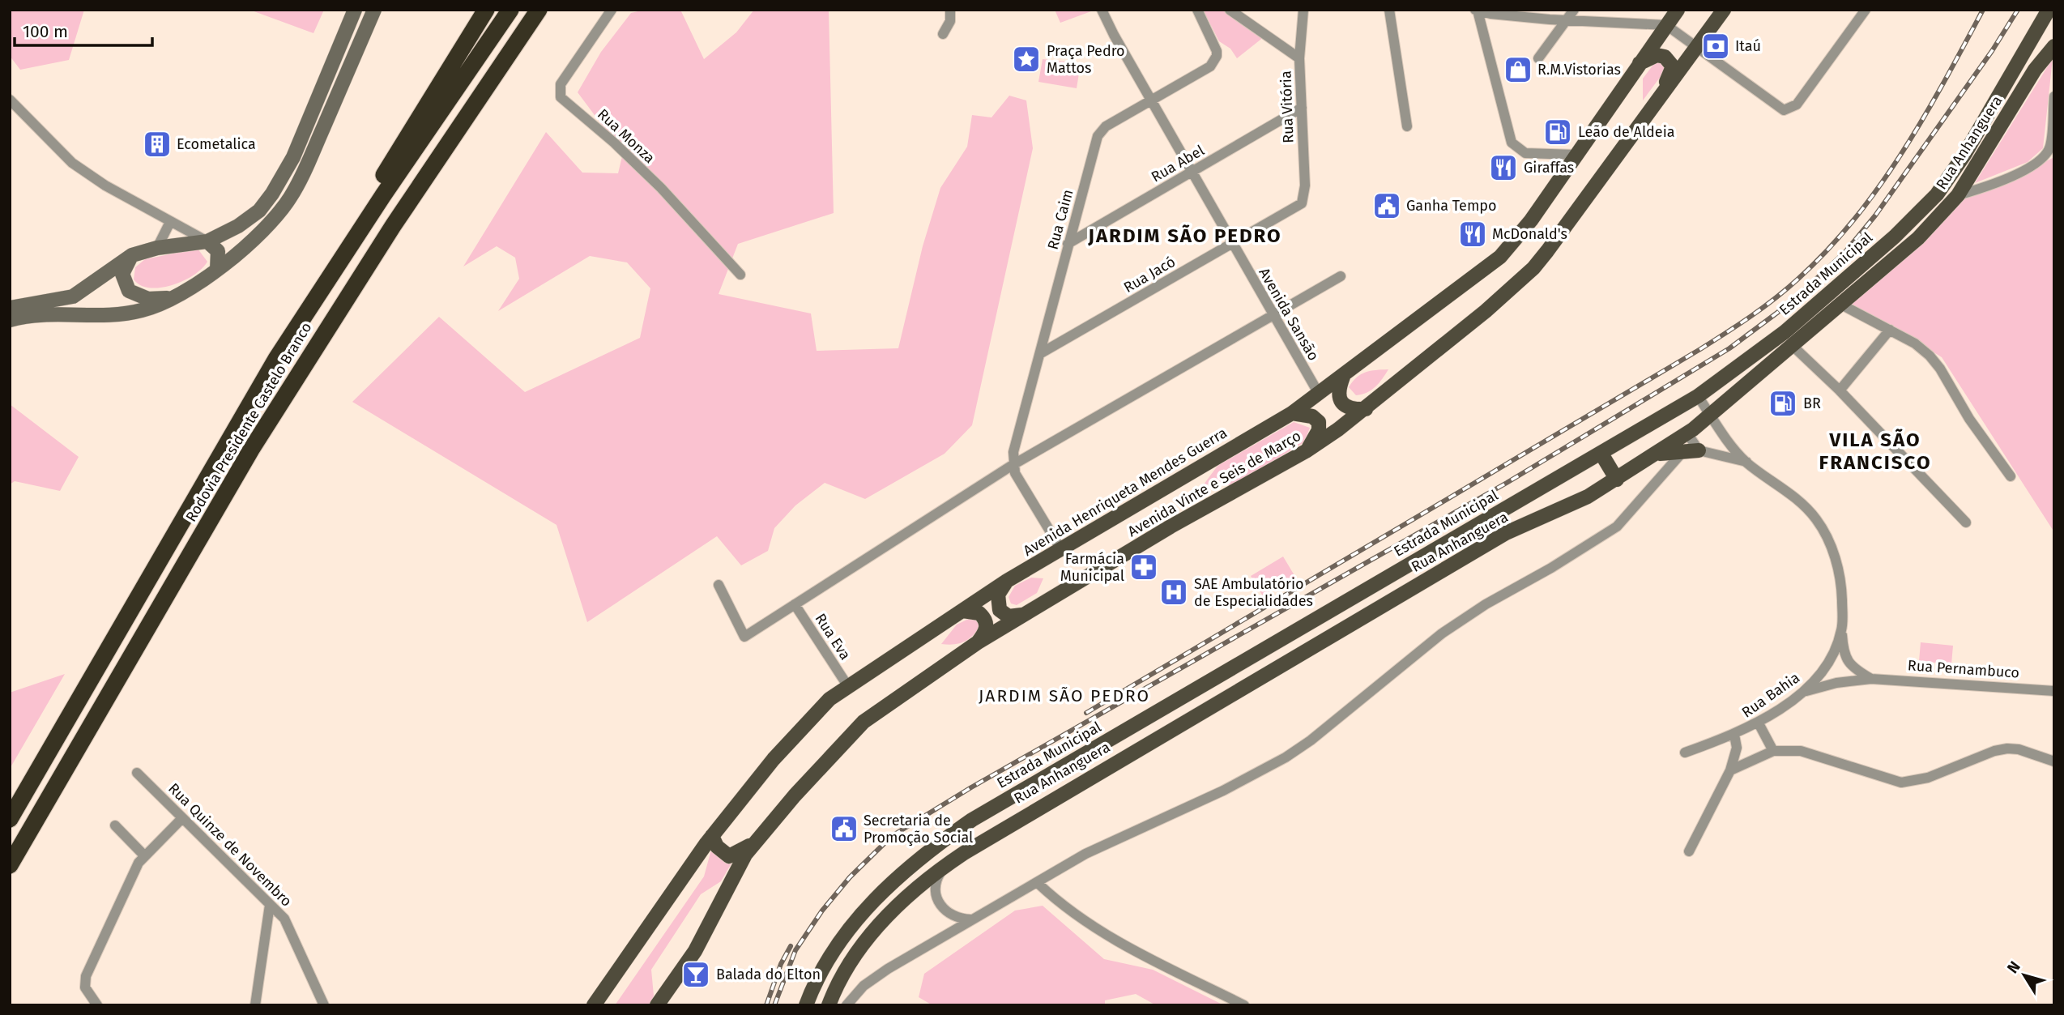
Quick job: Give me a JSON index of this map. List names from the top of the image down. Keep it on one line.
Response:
{"streets":{"highway":["Rodovia Presidente Castelo Branco"],"main road":["Rua Anhanguera","Estrada Municipal","Avenida Vinte e Seis de Março","Avenida Henriqueta Mendes Guerra"],"street":["Rua Vitória","Rua Monza","Rua Abel","Rua Caim","Rua Jacó","Avenida Sansão","Rua Eva","Rua Pernambuco","Rua Bahia","Rua Quinze de Novembro"]},"crossings":[["Rua Vitória","Rua Abel"],["Rua Vitória","Rua Jacó"],["Rua Abel","Rua Caim"],["Rua Abel","Avenida Sansão"],["Rua Caim","Rua Jacó"],["Rua Caim","Avenida Sansão"],["Rua Jacó","Avenida Sansão"],["Avenida Sansão","Avenida Henriqueta Mendes Guerra"],["Avenida Henriqueta Mendes Guerra","Rua Eva"],["Rua Pernambuco","Rua Bahia"]],"districts":["JARDIM SÃO PEDRO","VILA SÃO FRANCISCO","JARDIM SÃO PEDRO"],"places":{"bank":["Itaú"],"place":["Praça Pedro Mattos"],"shop":["R.M.Vistorias"],"fuel station":["Leão de Aldeia","BR"],"building":["Ecometalica"],"restaurant":["Giraffas","McDonald's"],"public building":["Ganha Tempo","Secretaria de Promoção Social"],"pharmacy":["Farmácia Municipal"],"hospital":["SAE Ambulatório de Especialidades"],"bar":["Balada do Elton"]},"scale_bar":"100 m","north":"top left"}
